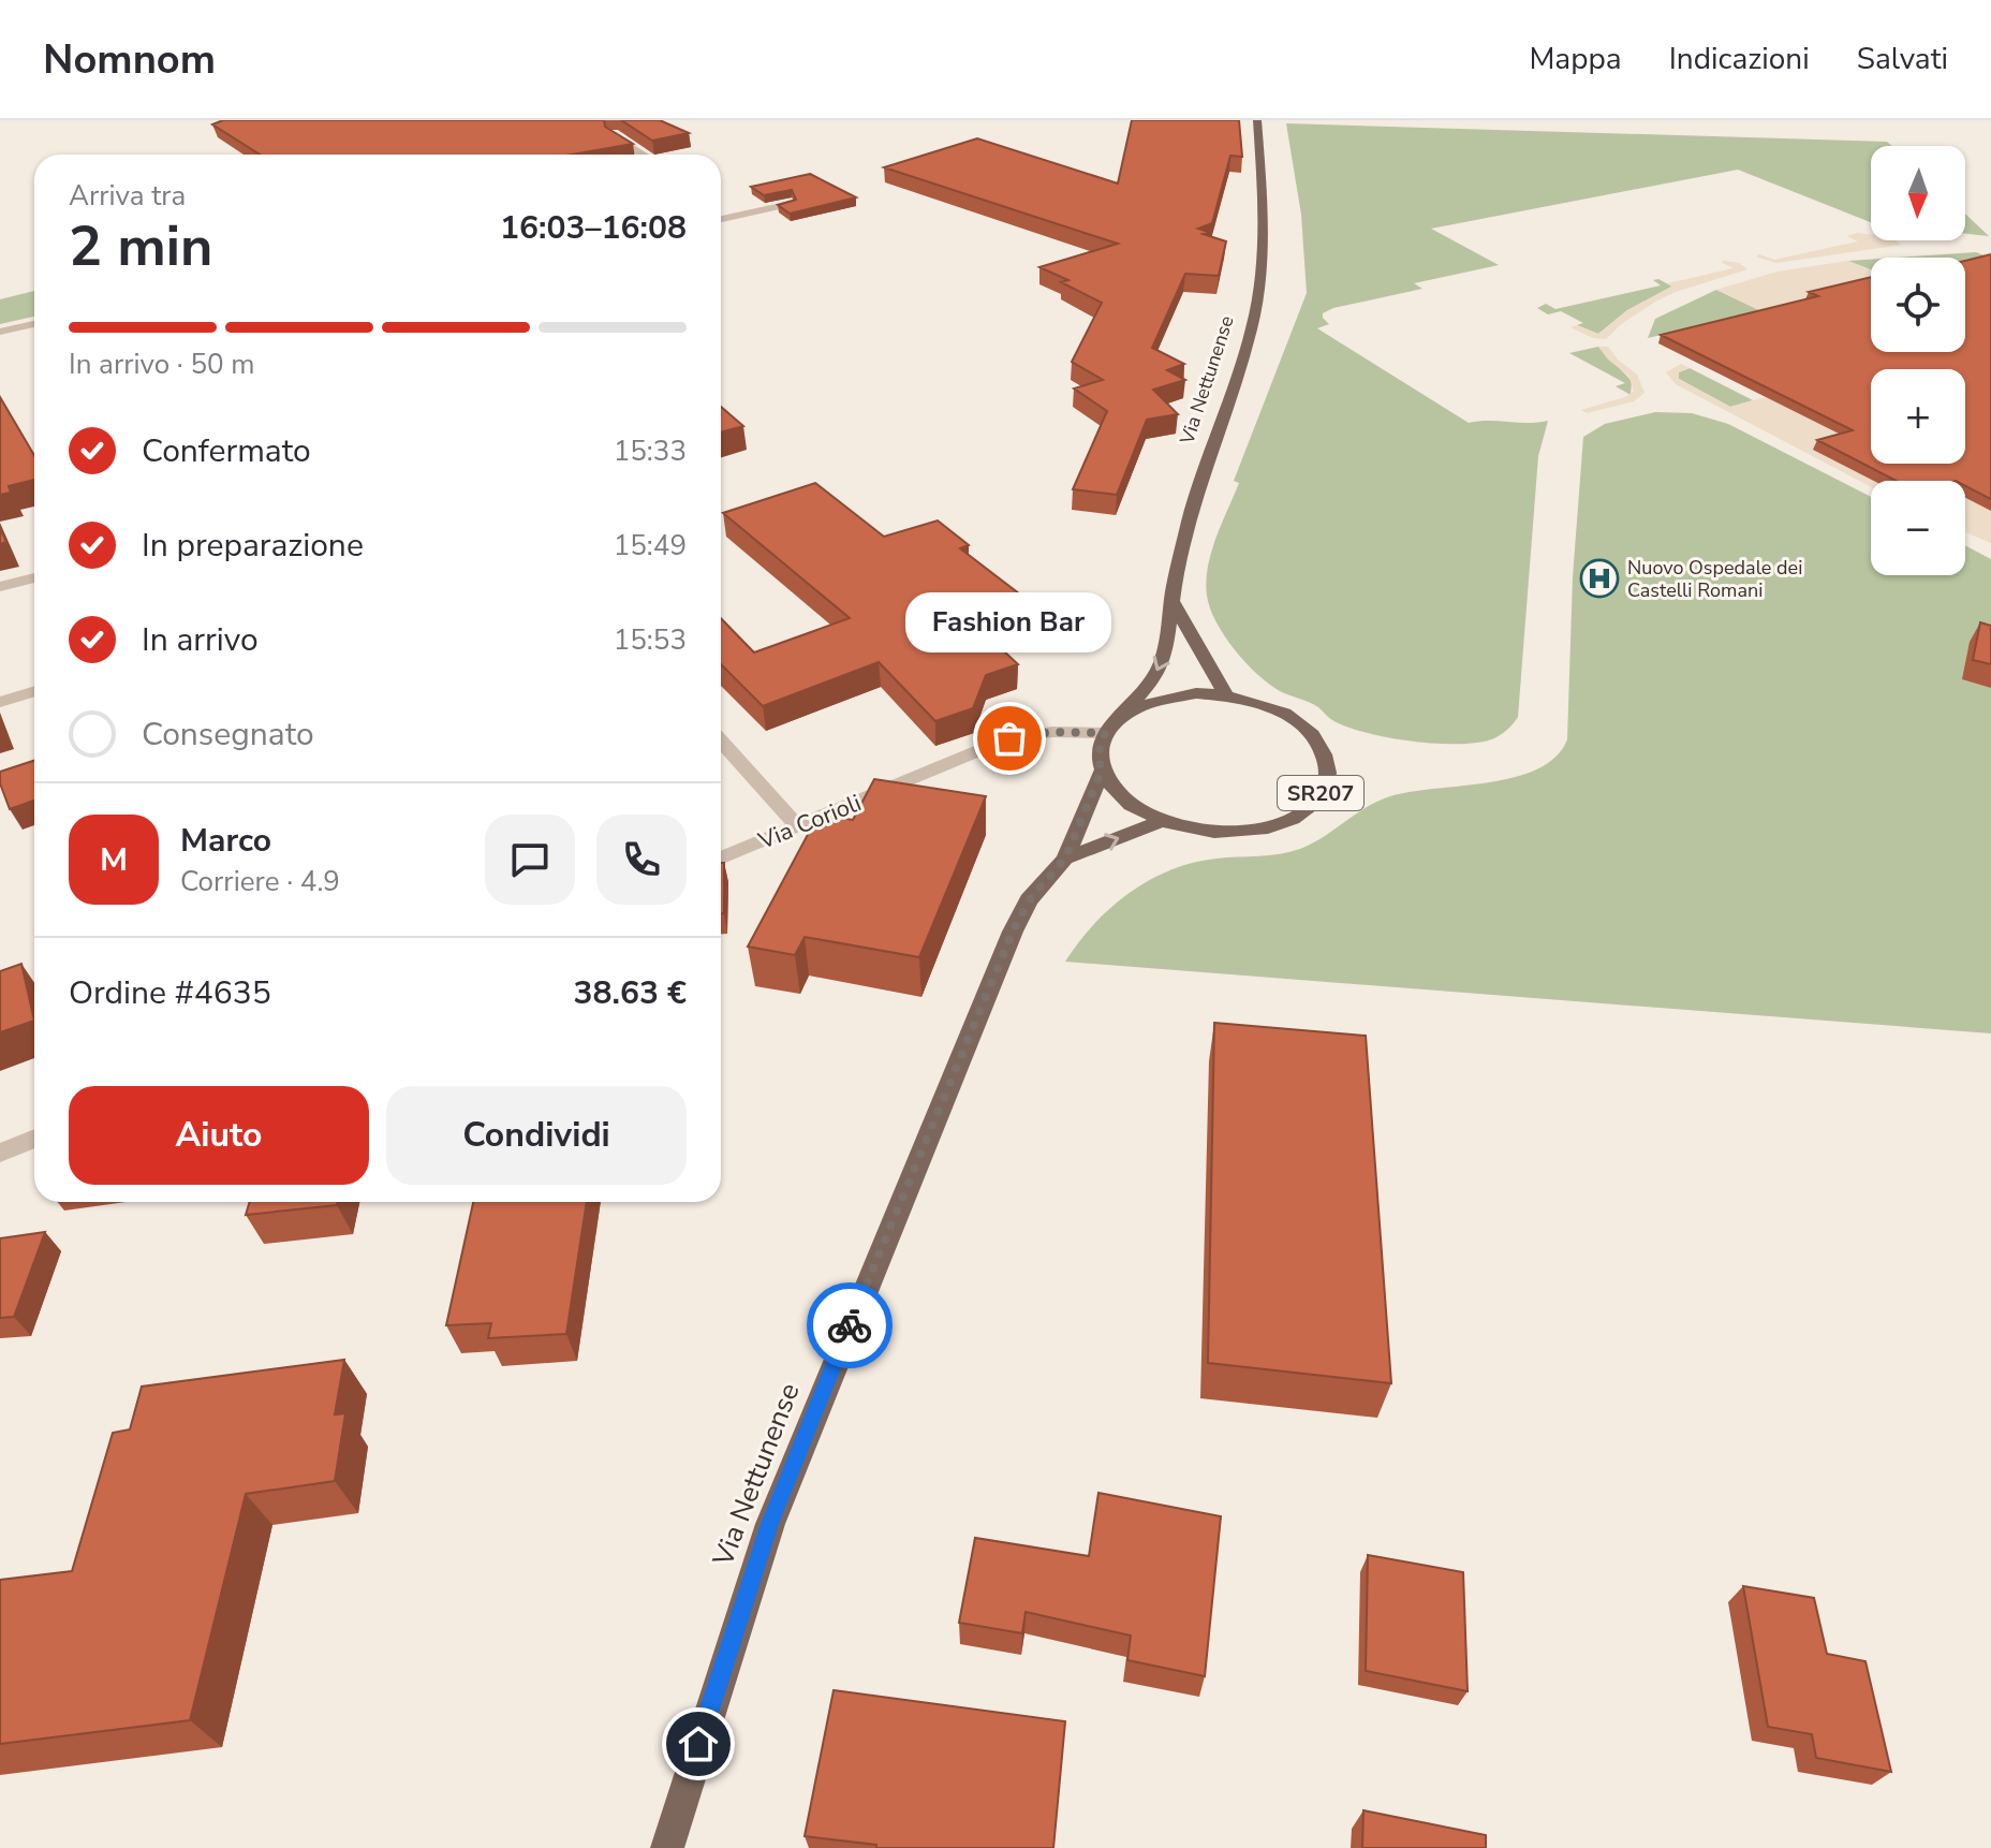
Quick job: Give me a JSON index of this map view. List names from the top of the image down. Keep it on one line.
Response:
{"streets":{"main road":["Via Nettunense","SR207"],"street":["Via Corioli"]},"crossings":[["Via Nettunense","SR207"],["Via Nettunense","Via Corioli"],["SR207","Via Corioli"]],"places":{"hospital":["Nuovo Ospedale dei Castelli Romani"],"other":["Fashion Bar"]},"north":"bottom","page":{"header":"Nomnom","nav":["Mappa","Indicazioni","Salvati"],"map_buttons":["+","−"],"heading":["2 min","Arriva tra","16:03–16:08"],"panel":["Marco","Corriere · 4.9","Ordine #4635","38.63 €"],"bar":"In arrivo · 50 m","list":[["Confermato","15:33"],["In preparazione","15:49"],["In arrivo","15:53"],"Consegnato"],"bubble":"Fashion Bar","round":"M","buttons":["Aiuto","Condividi"]}}
